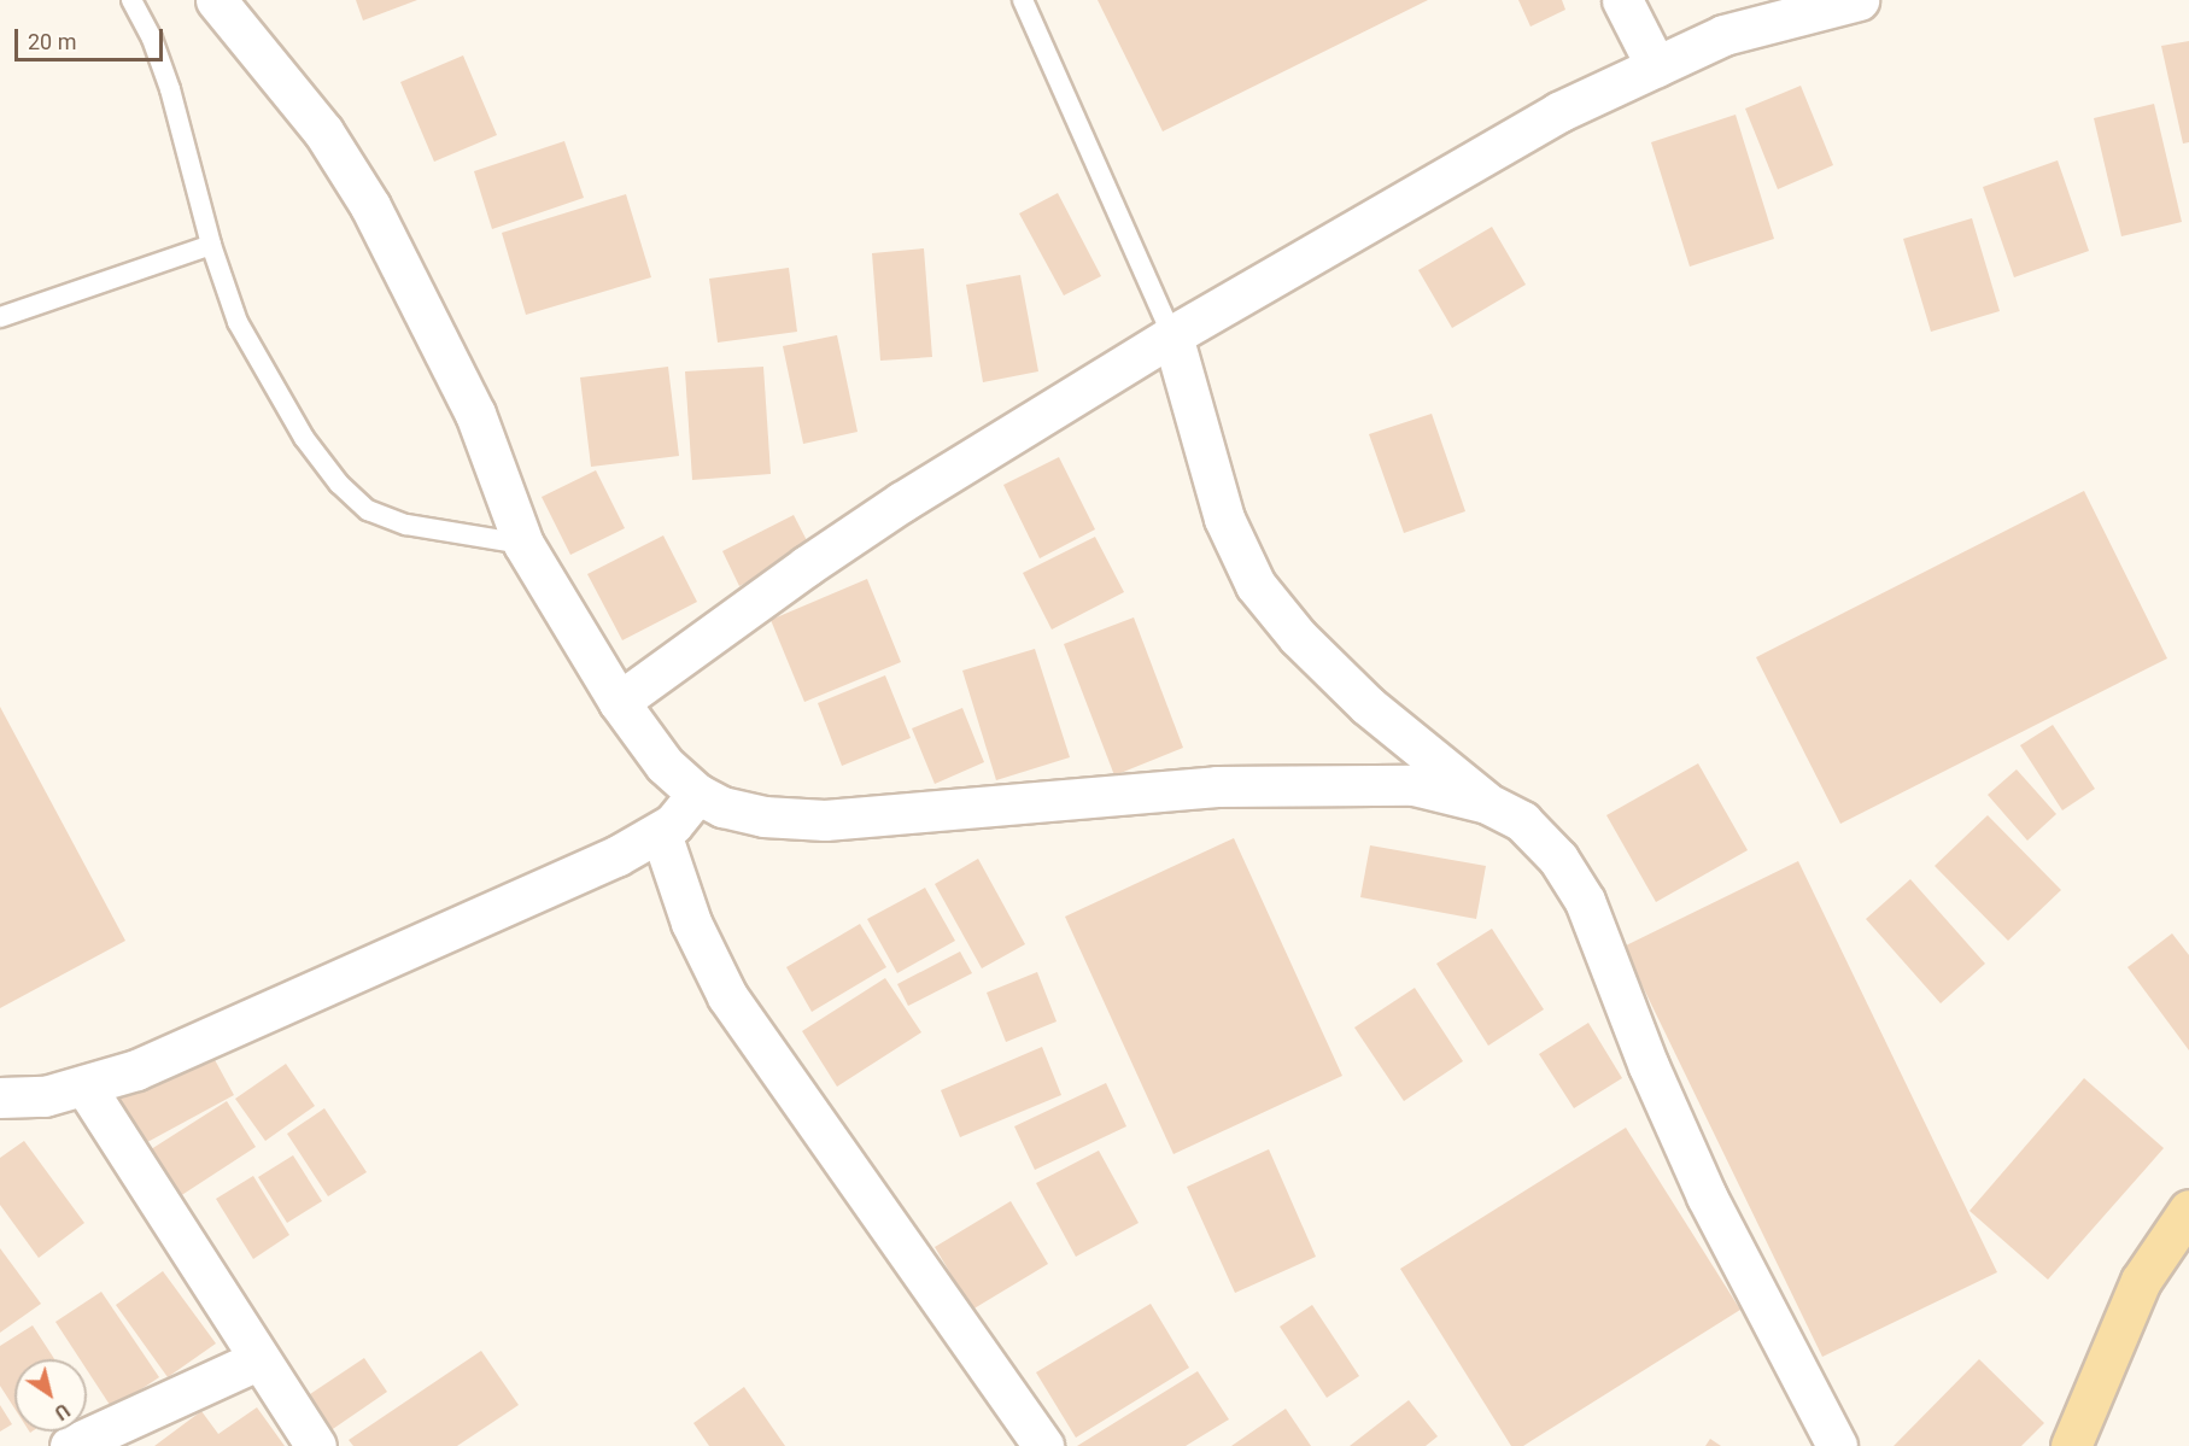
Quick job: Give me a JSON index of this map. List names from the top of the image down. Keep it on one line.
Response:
{"scale_bar":"20 m","north":"bottom right"}
